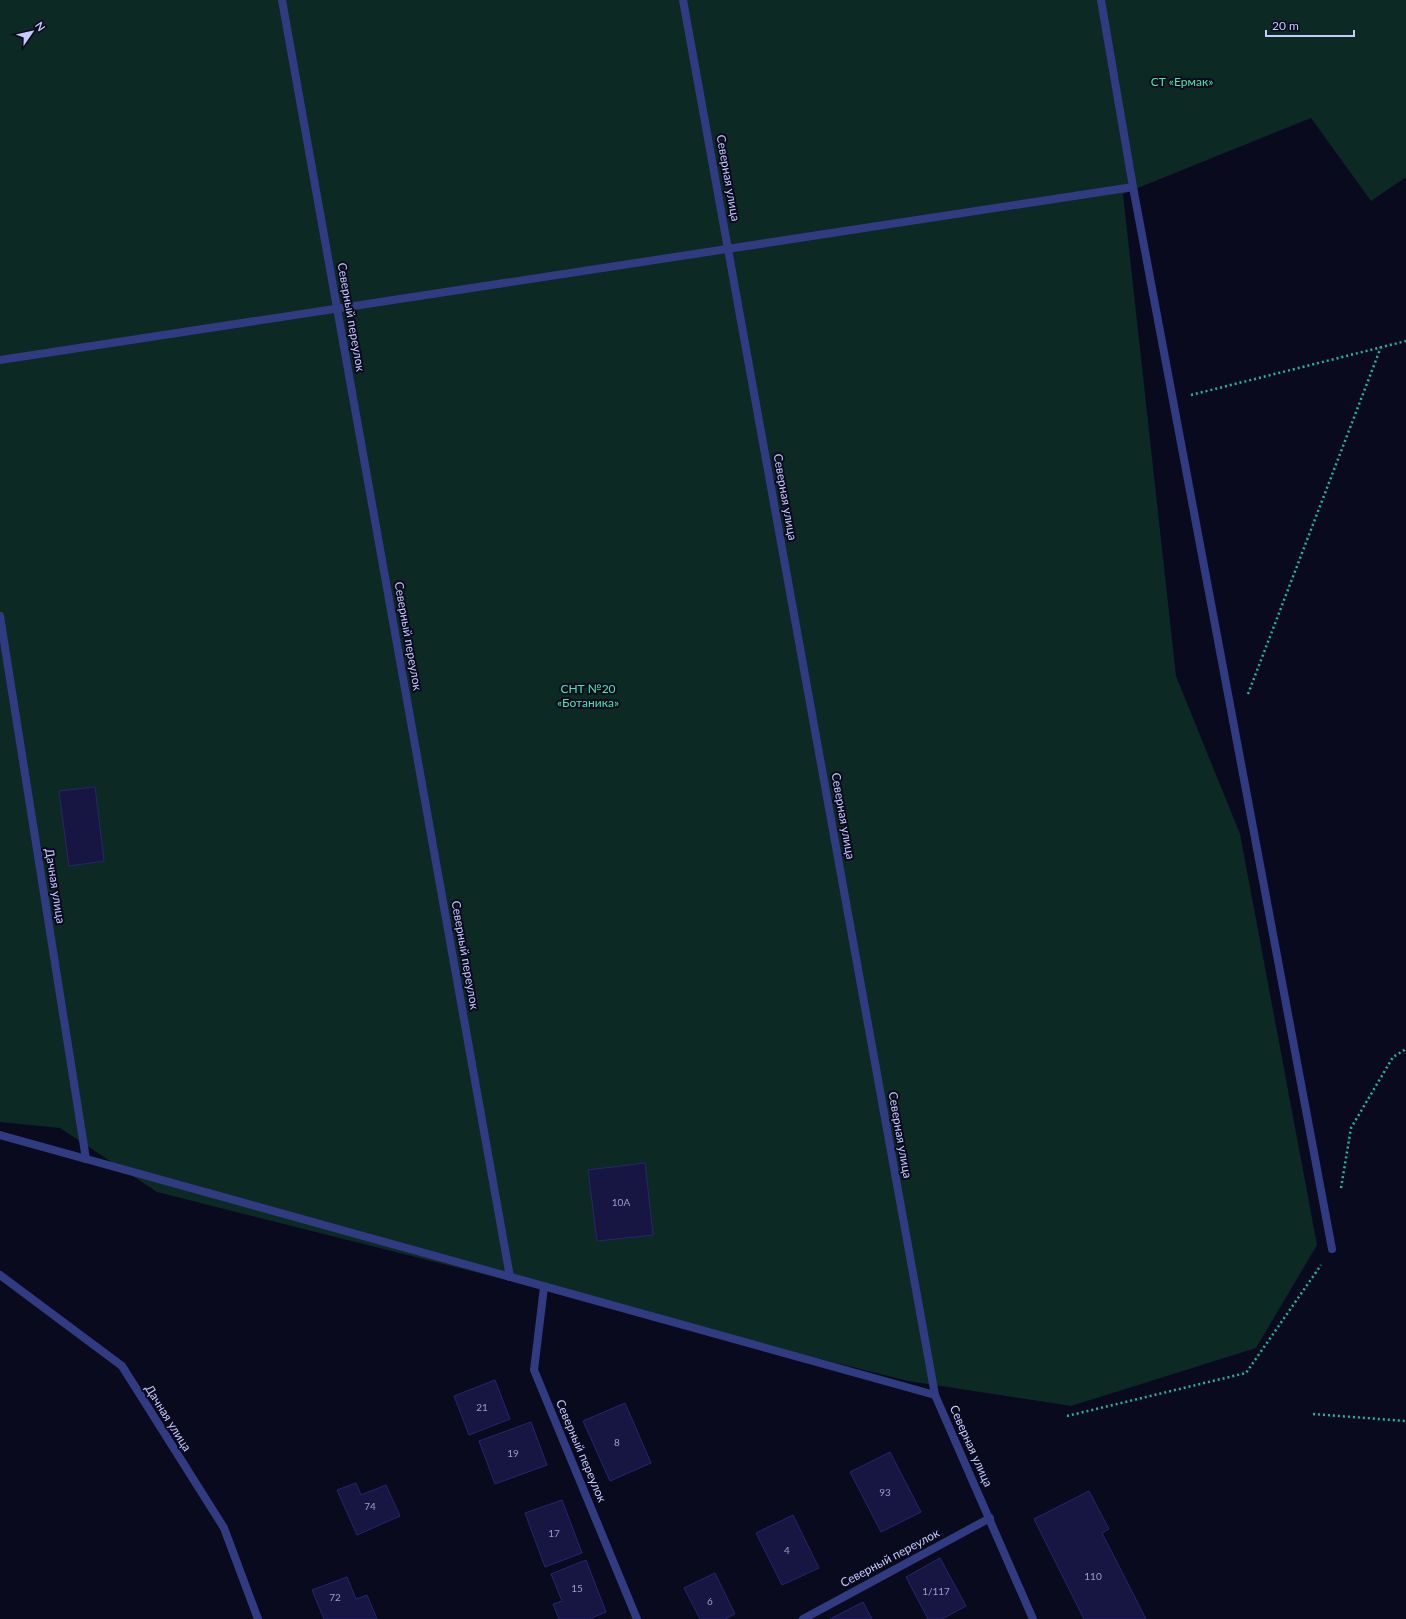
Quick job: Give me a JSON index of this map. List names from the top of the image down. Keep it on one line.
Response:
{"streets":{"street":["Северная улица","Северный переулок","Дачная улица"]},"crossings":[["Северная улица","Северный переулок"]],"parks":["СТ «Ермак»","СНТ №20 «Ботаника»"],"house_numbers":["10А","21","8","19","93","74","17","4","110","15","1/117","72","6"],"scale_bar":"20 m","north":"top right"}
